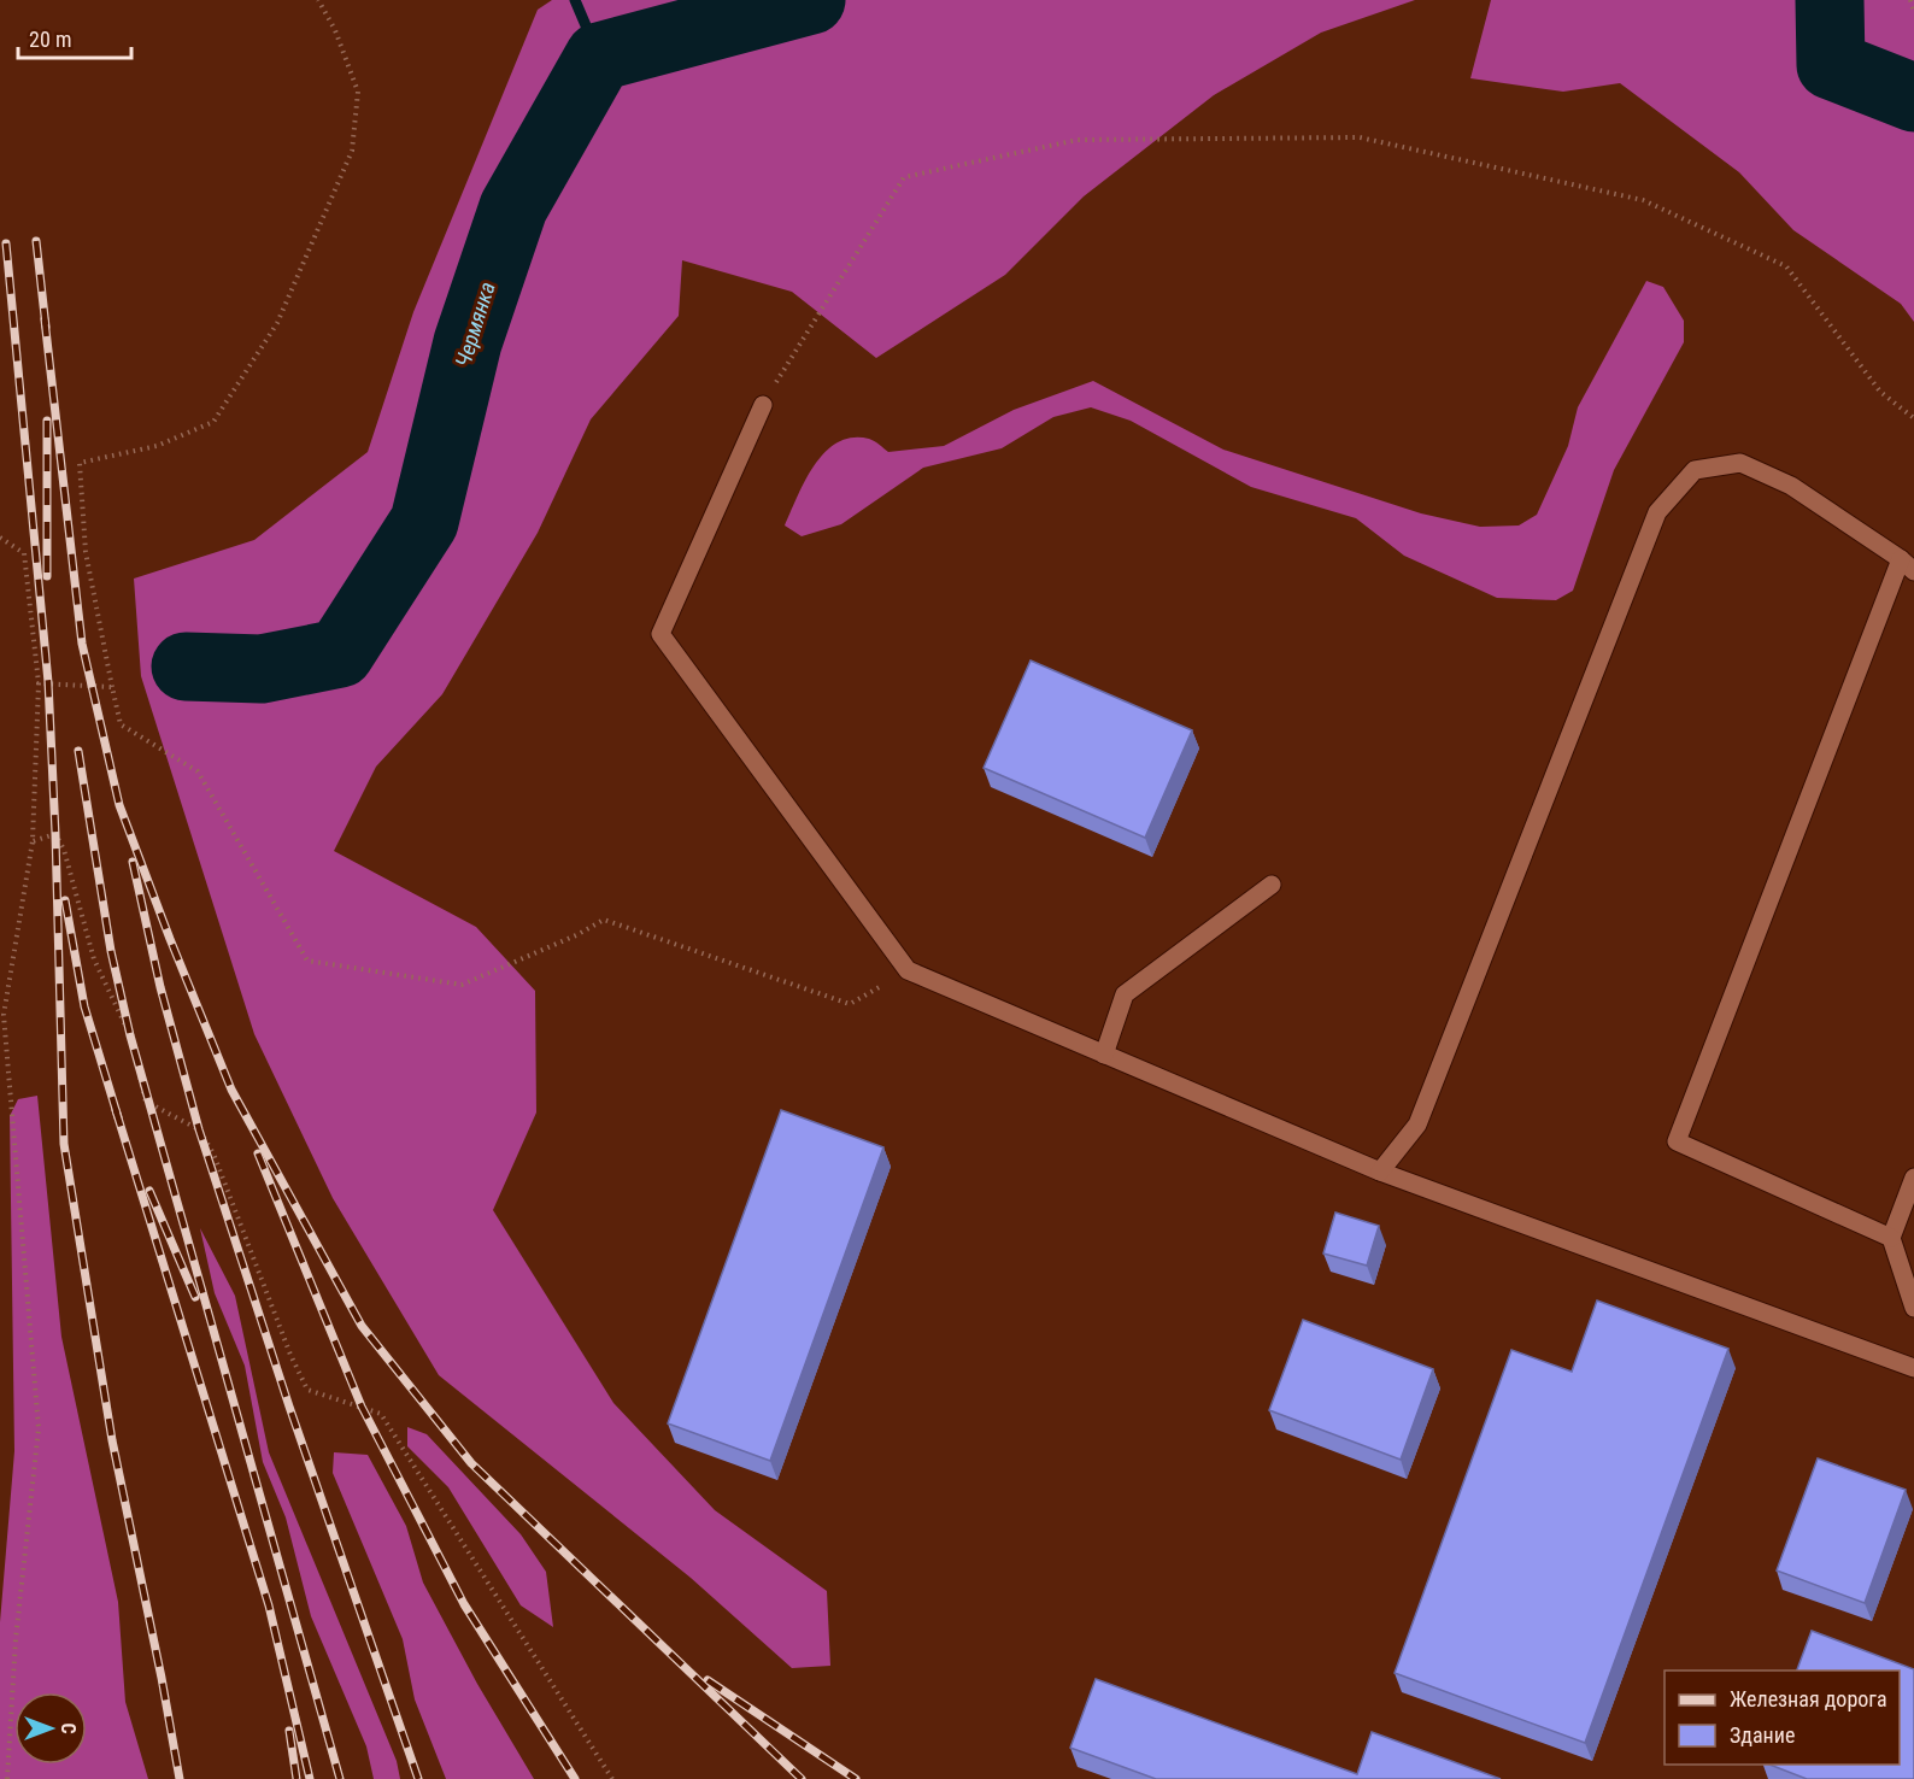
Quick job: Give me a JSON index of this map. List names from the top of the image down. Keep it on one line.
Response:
{"water":["Чермянка"],"legend":["Железная дорога","Здание"],"scale_bar":"20 m","north":"right"}
